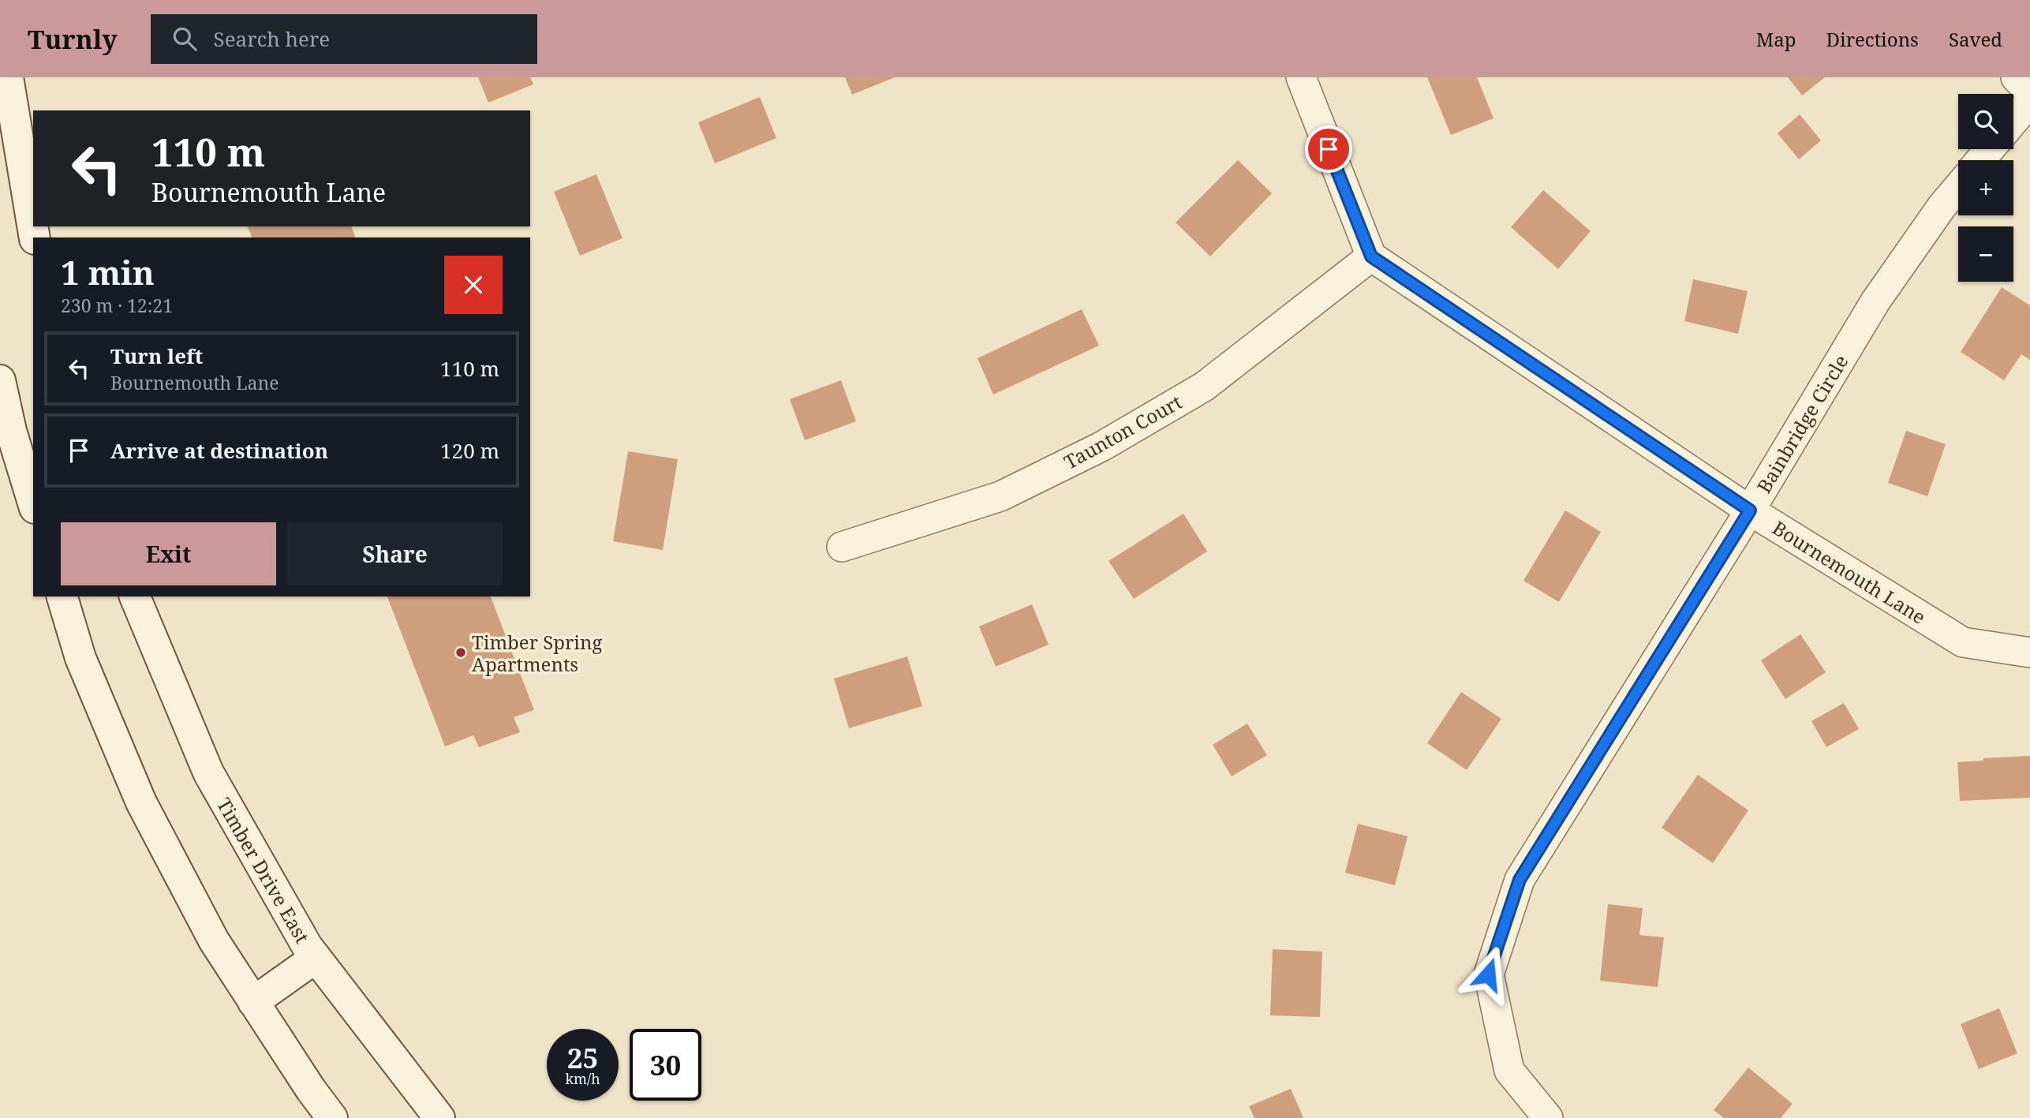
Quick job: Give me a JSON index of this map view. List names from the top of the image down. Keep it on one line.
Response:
{"streets":{"main road":["Timber Drive East"],"street":["Bainbridge Circle","Taunton Court","Bournemouth Lane"]},"crossings":[["Bainbridge Circle","Bournemouth Lane"],["Taunton Court","Bournemouth Lane"]],"places":["Timber Spring Apartments"],"page":{"header":"Turnly","search":"Search here","nav":["Map","Directions","Saved"],"map_buttons":["+","−"],"turn":["110 m","Bournemouth Lane"],"heading":["1 min","230 m · 12:21"],"list":[{"name":"Turn left","note":"Bournemouth Lane","value":"110 m"},{"name":"Arrive at destination","value":"120 m"}],"buttons":["Exit","Share"],"speed":"25 km/h","limit":"30"}}
